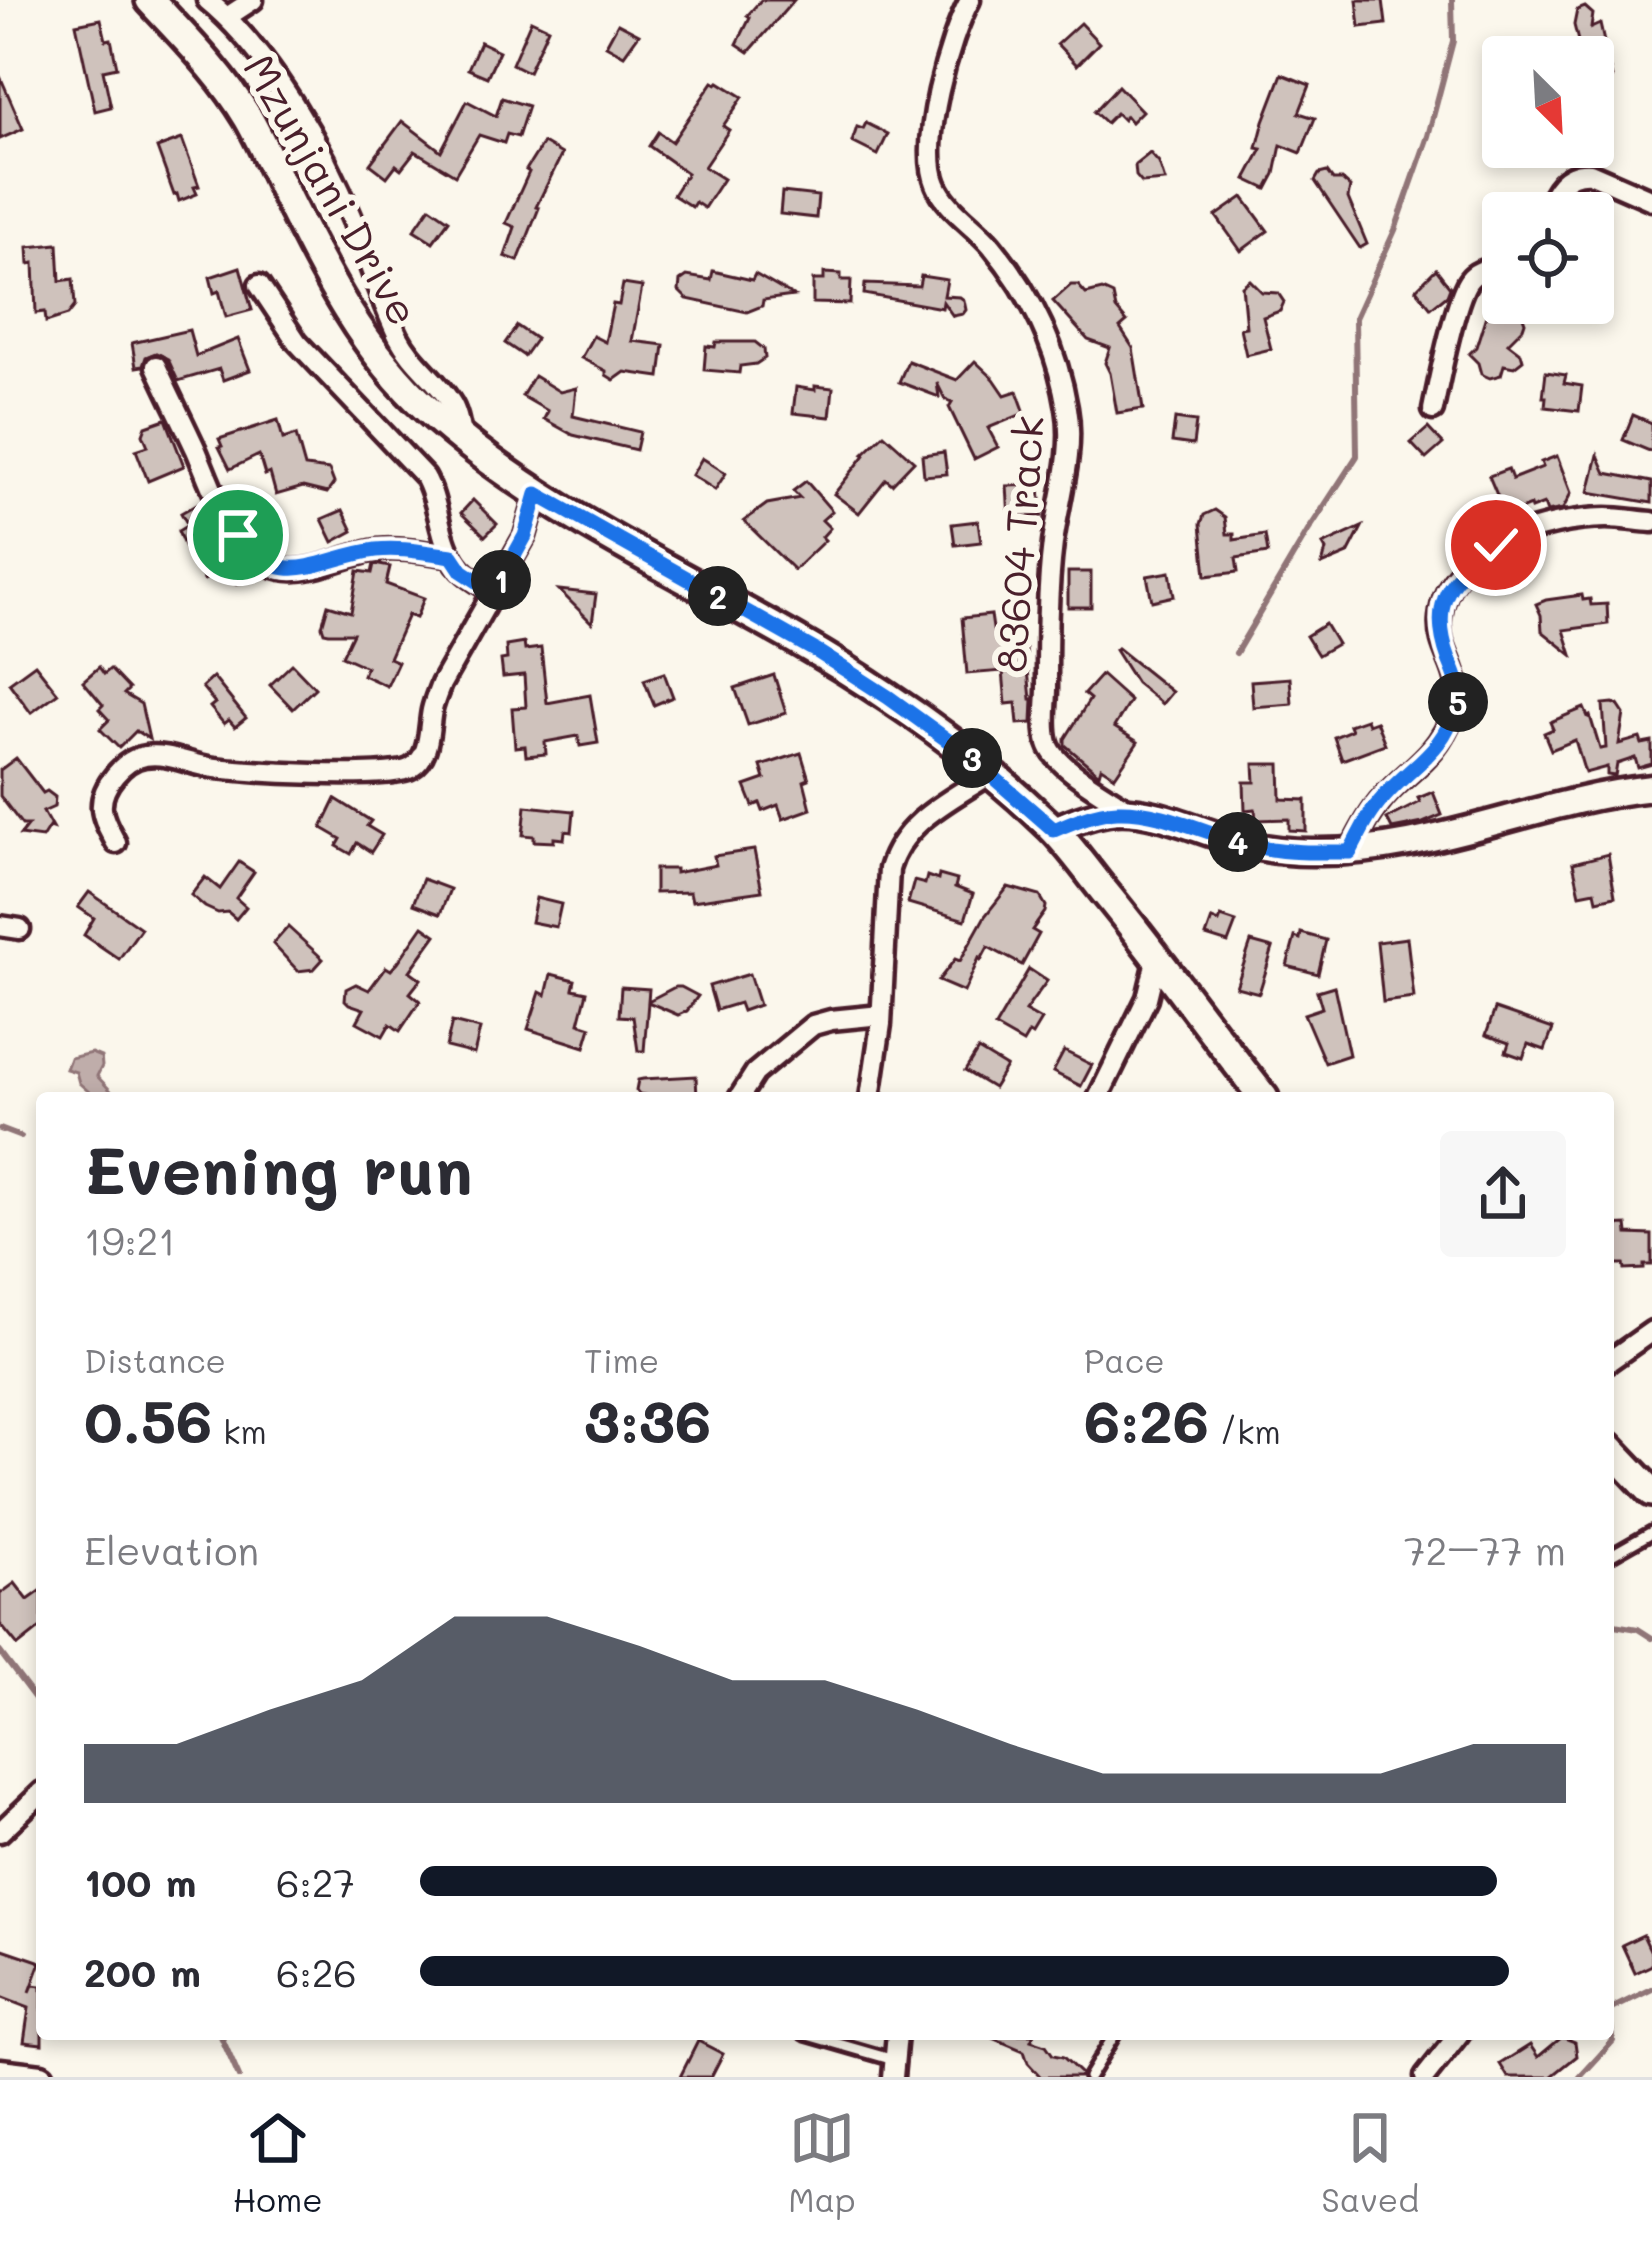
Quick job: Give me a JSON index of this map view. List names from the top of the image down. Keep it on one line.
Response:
{"streets":{"main road":["Mzunjani Drive"],"street":["83604 Track"]},"north":"bottom right","page":{"pins":["1","2","5","3","4"],"heading":["Evening run","19:21"],"stats":[["Distance","0.56 km"],["Time","3:36"],["Pace","6:26 /km"]],"chart":["Elevation","72–77 m"],"list":[{"name":"100 m","note":"6:27"},{"name":"200 m","note":"6:26"}],"tabs":["Home","Map","Saved"]}}
